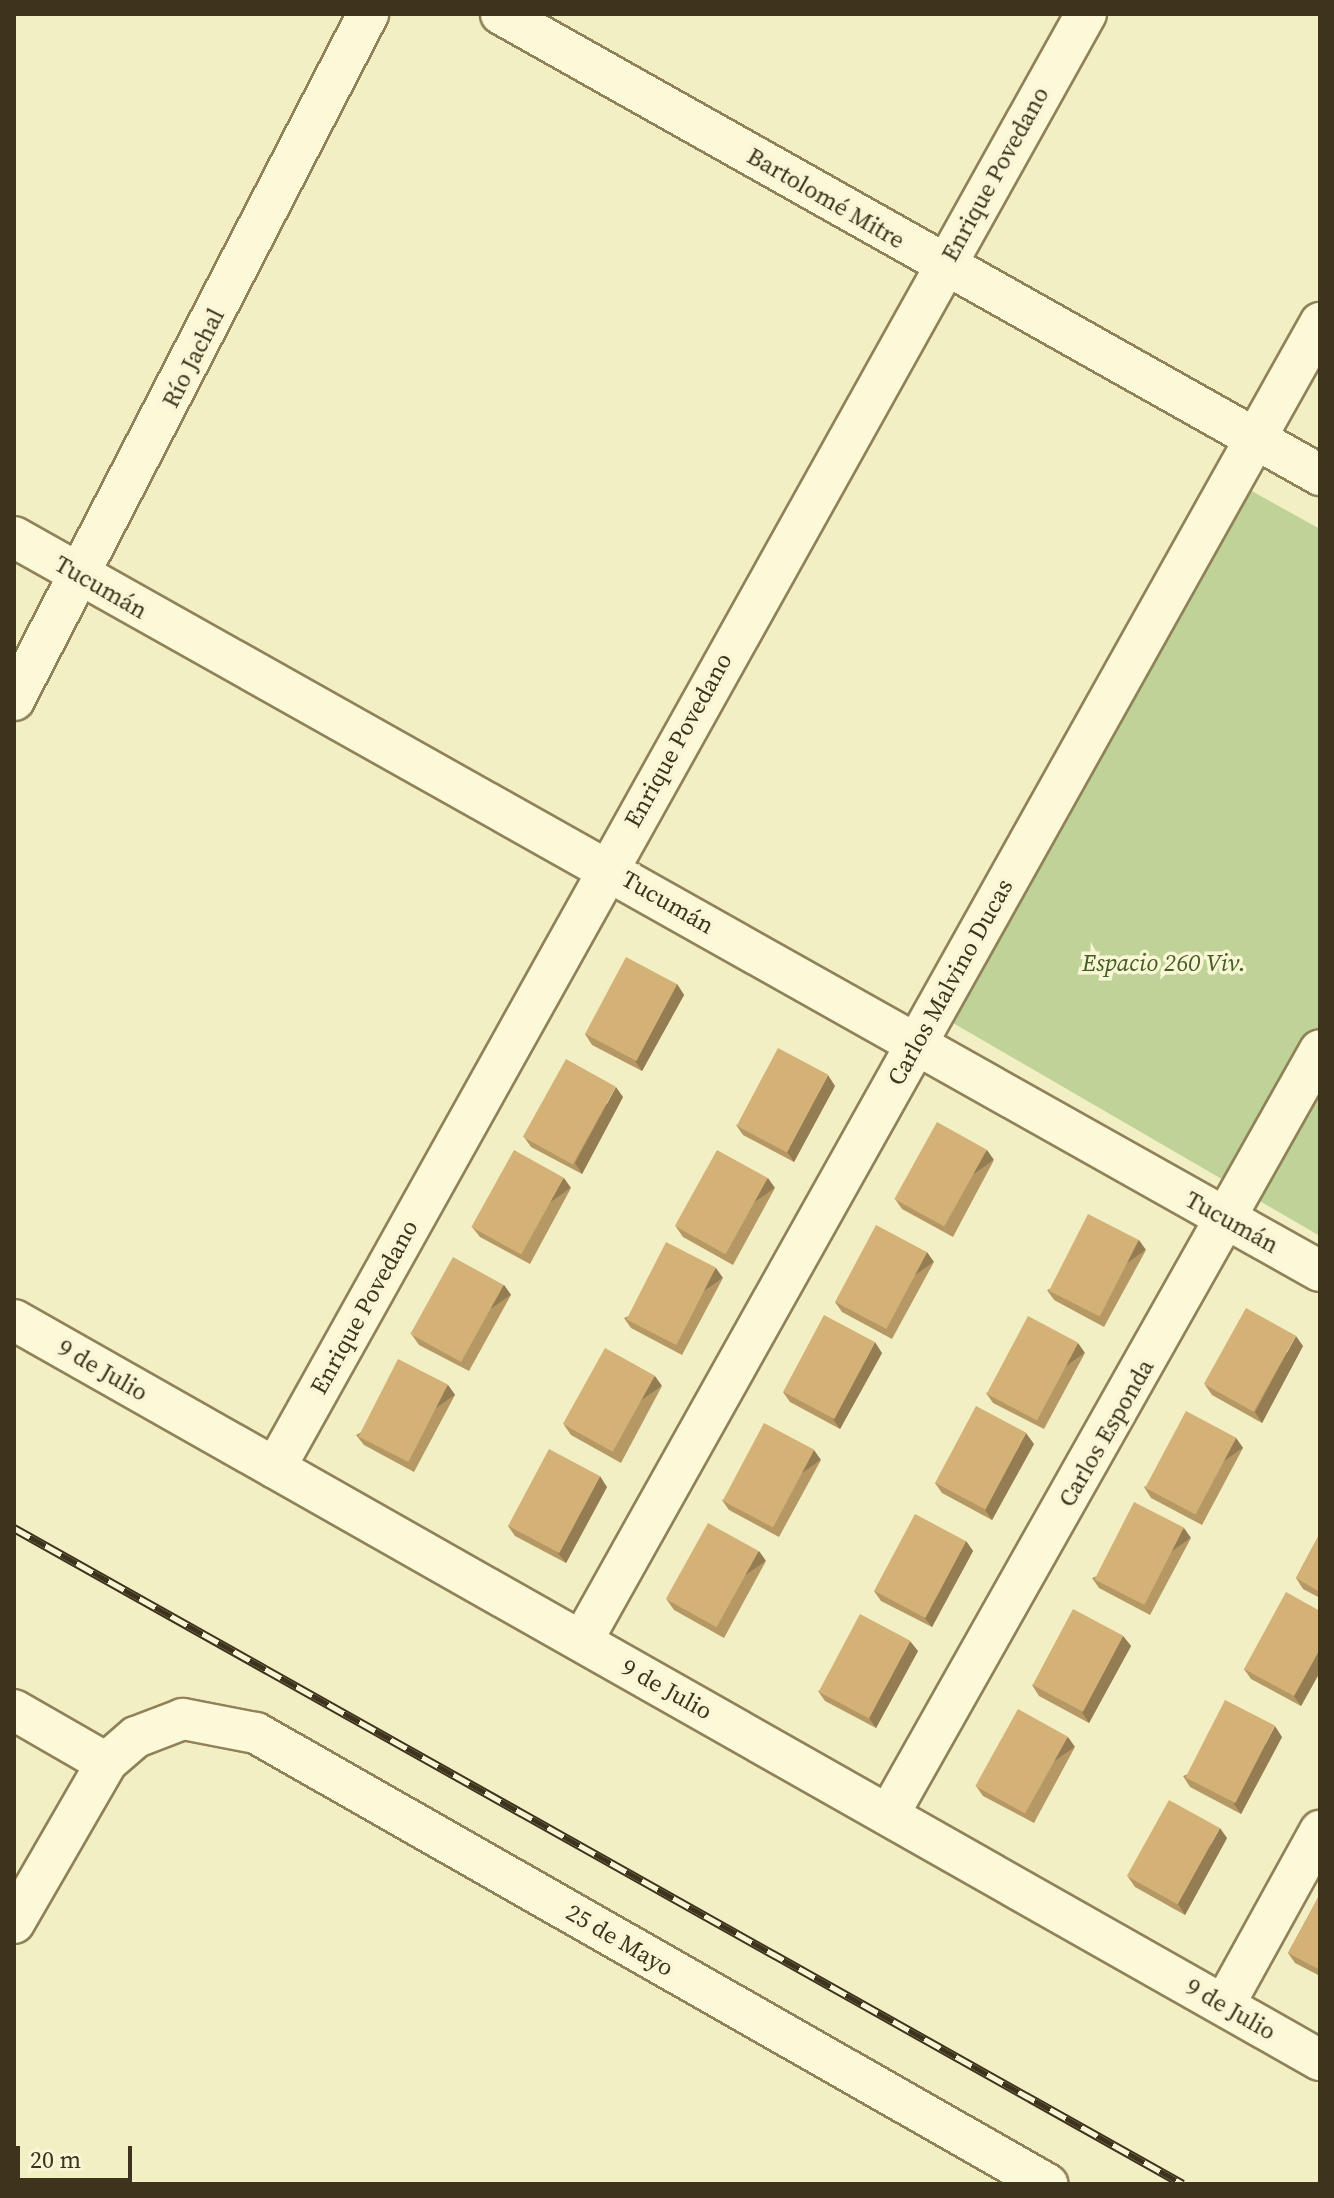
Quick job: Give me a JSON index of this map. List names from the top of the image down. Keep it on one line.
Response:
{"streets":{"street":["Enrique Povedano","Bartolomé Mitre","Río Jachal","Tucumán","Carlos Malvino Ducas","9 de Julio","Carlos Esponda","25 de Mayo"]},"crossings":[["Enrique Povedano","Bartolomé Mitre"],["Enrique Povedano","Tucumán"],["Enrique Povedano","9 de Julio"],["Bartolomé Mitre","Carlos Malvino Ducas"],["Río Jachal","Tucumán"],["Tucumán","Carlos Malvino Ducas"],["Tucumán","Carlos Esponda"],["Carlos Malvino Ducas","9 de Julio"],["9 de Julio","Carlos Esponda"]],"parks":["Espacio 260 Viv."],"scale_bar":"20 m"}
